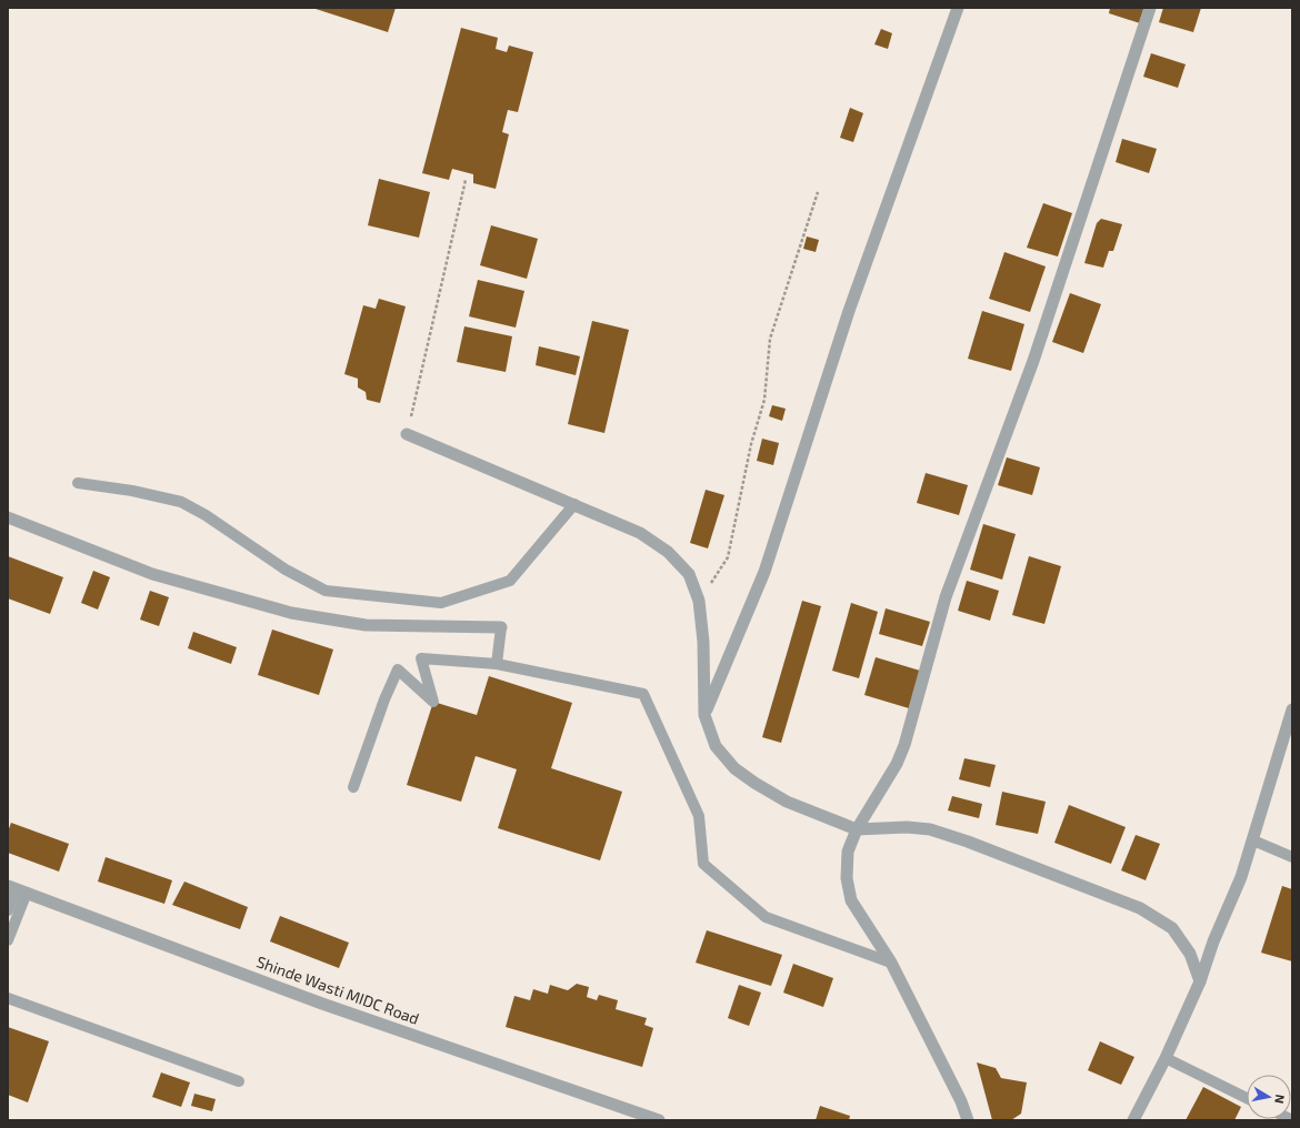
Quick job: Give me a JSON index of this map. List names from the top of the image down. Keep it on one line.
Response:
{"streets":{"street":["Shinde Wasti MIDC Road"]},"north":"right"}
